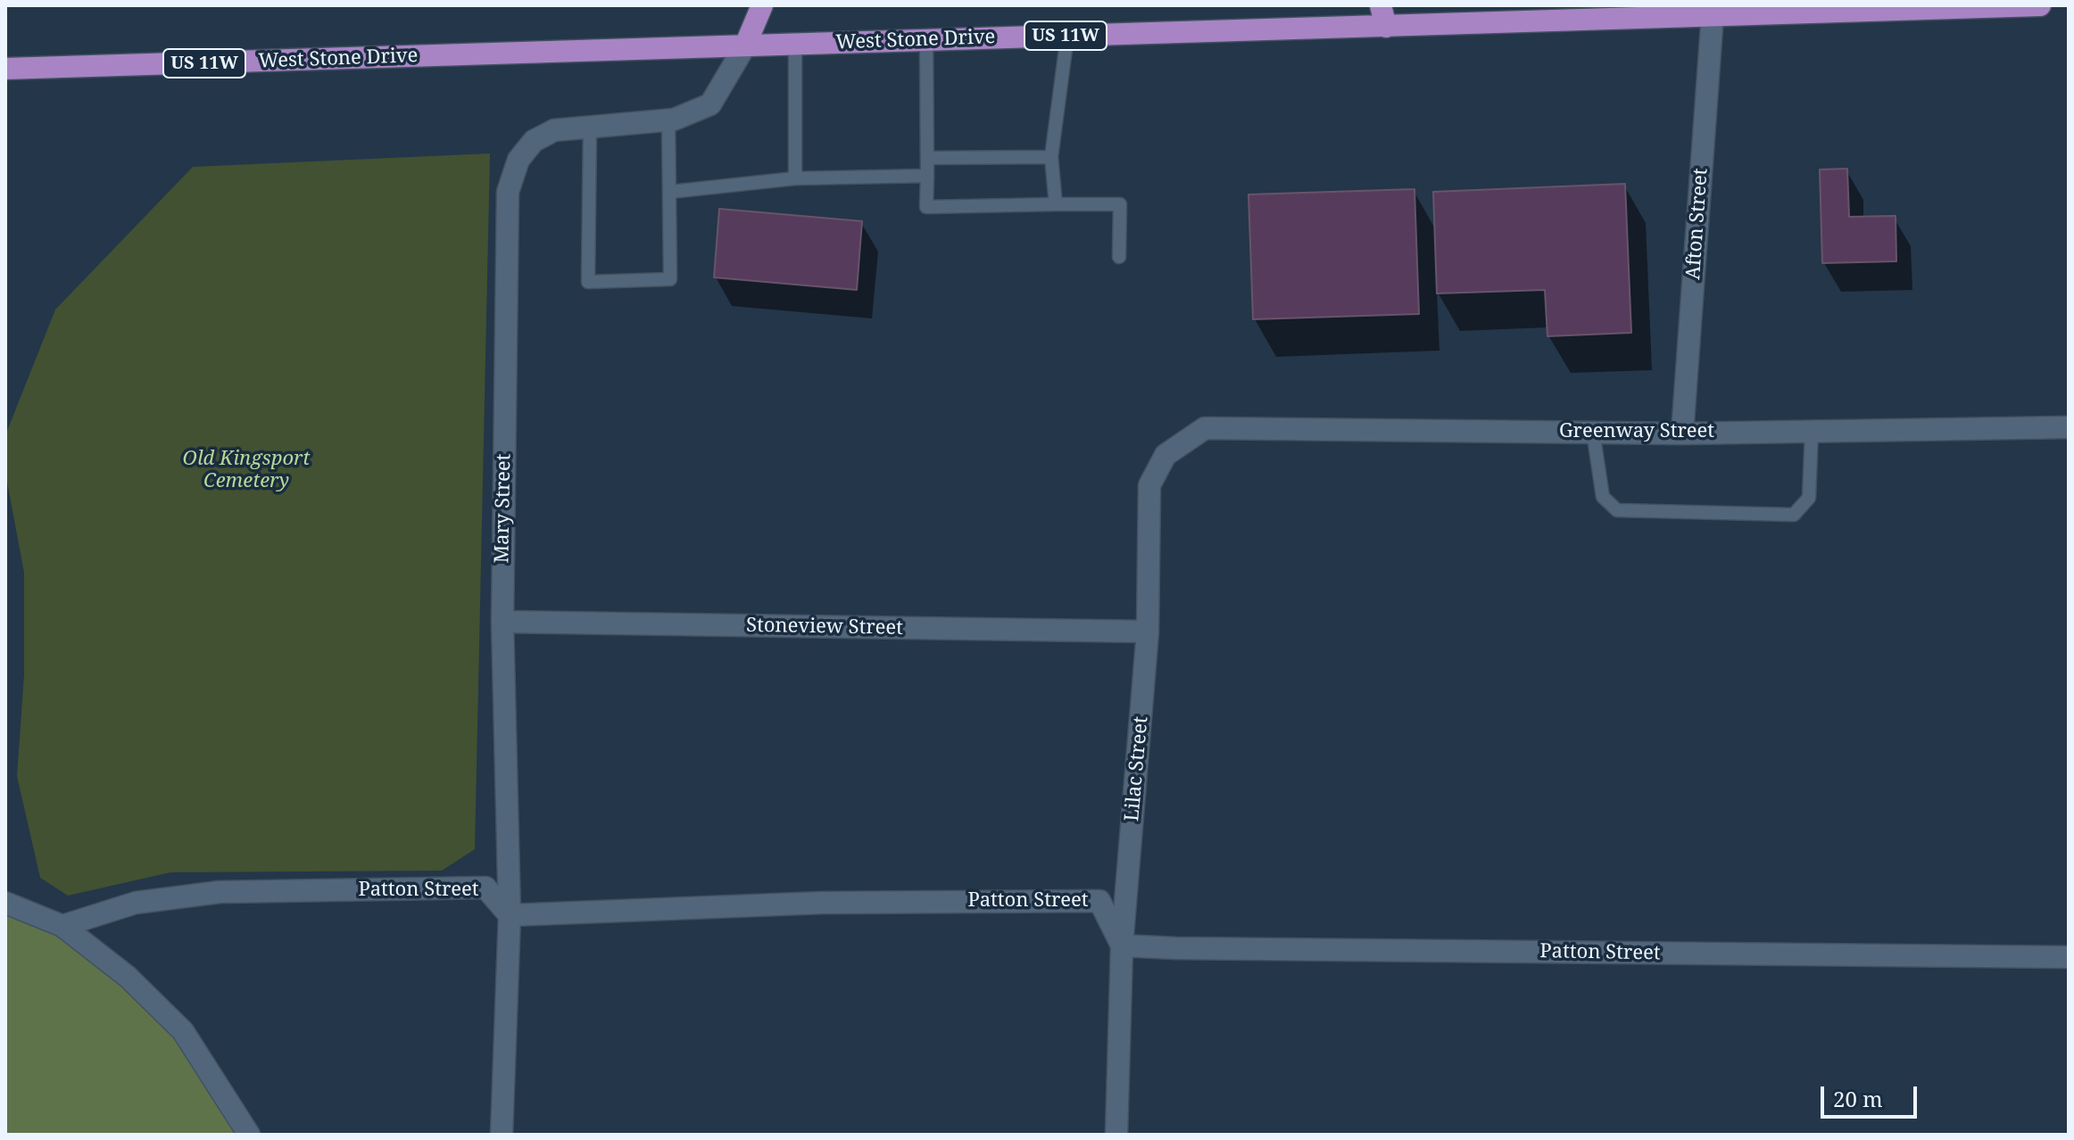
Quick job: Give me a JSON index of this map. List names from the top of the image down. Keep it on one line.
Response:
{"streets":{"highway":["US 11W","West Stone Drive"],"street":["Afton Street","Greenway Street","Mary Street","Stoneview Street","Lilac Street","Patton Street"]},"crossings":[["West Stone Drive","Afton Street"],["West Stone Drive","Mary Street"],["Afton Street","Greenway Street"],["Greenway Street","Lilac Street"],["Mary Street","Stoneview Street"],["Mary Street","Patton Street"],["Stoneview Street","Lilac Street"],["Lilac Street","Patton Street"]],"parks":["Old Kingsport Cemetery"],"scale_bar":"20 m"}
